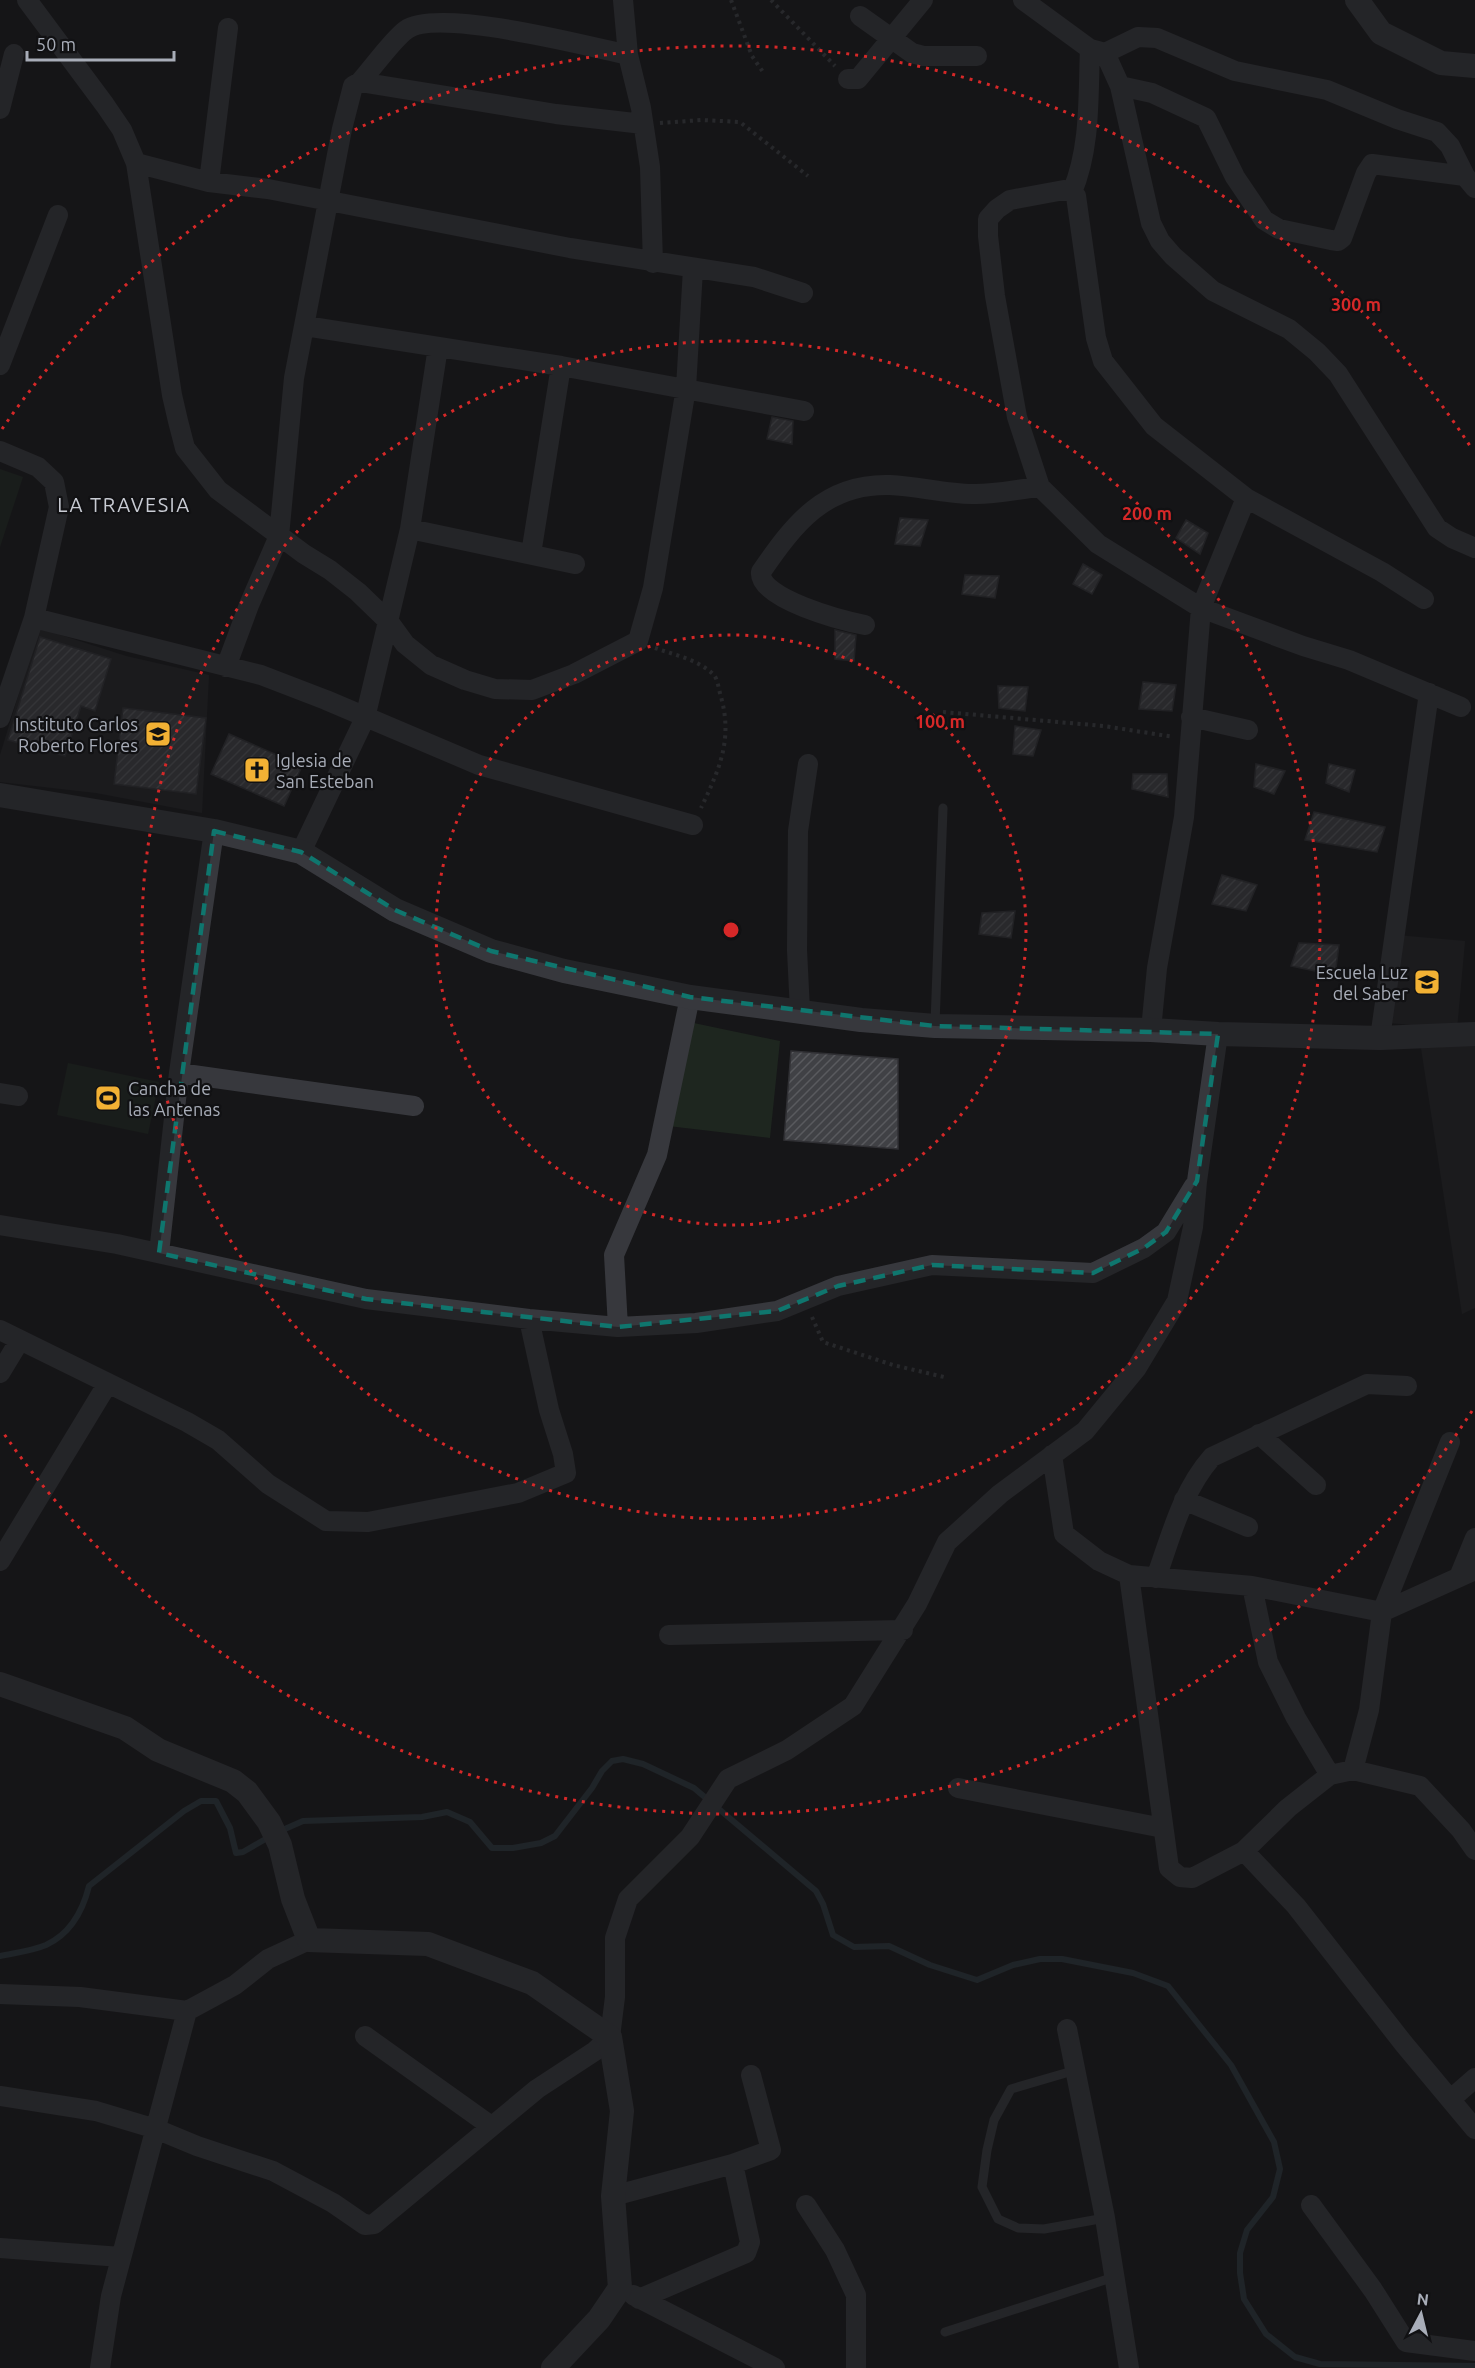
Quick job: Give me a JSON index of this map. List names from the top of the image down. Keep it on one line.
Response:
{"districts":["LA TRAVESIA"],"places":{"school or university":["Instituto Carlos Roberto Flores","Escuela Luz del Saber"],"church":["Iglesia de San Esteban"],"sports":["Cancha de las Antenas"]},"scale_bar":"50 m","north":"top","rings":["300 m","200 m","100 m"]}
